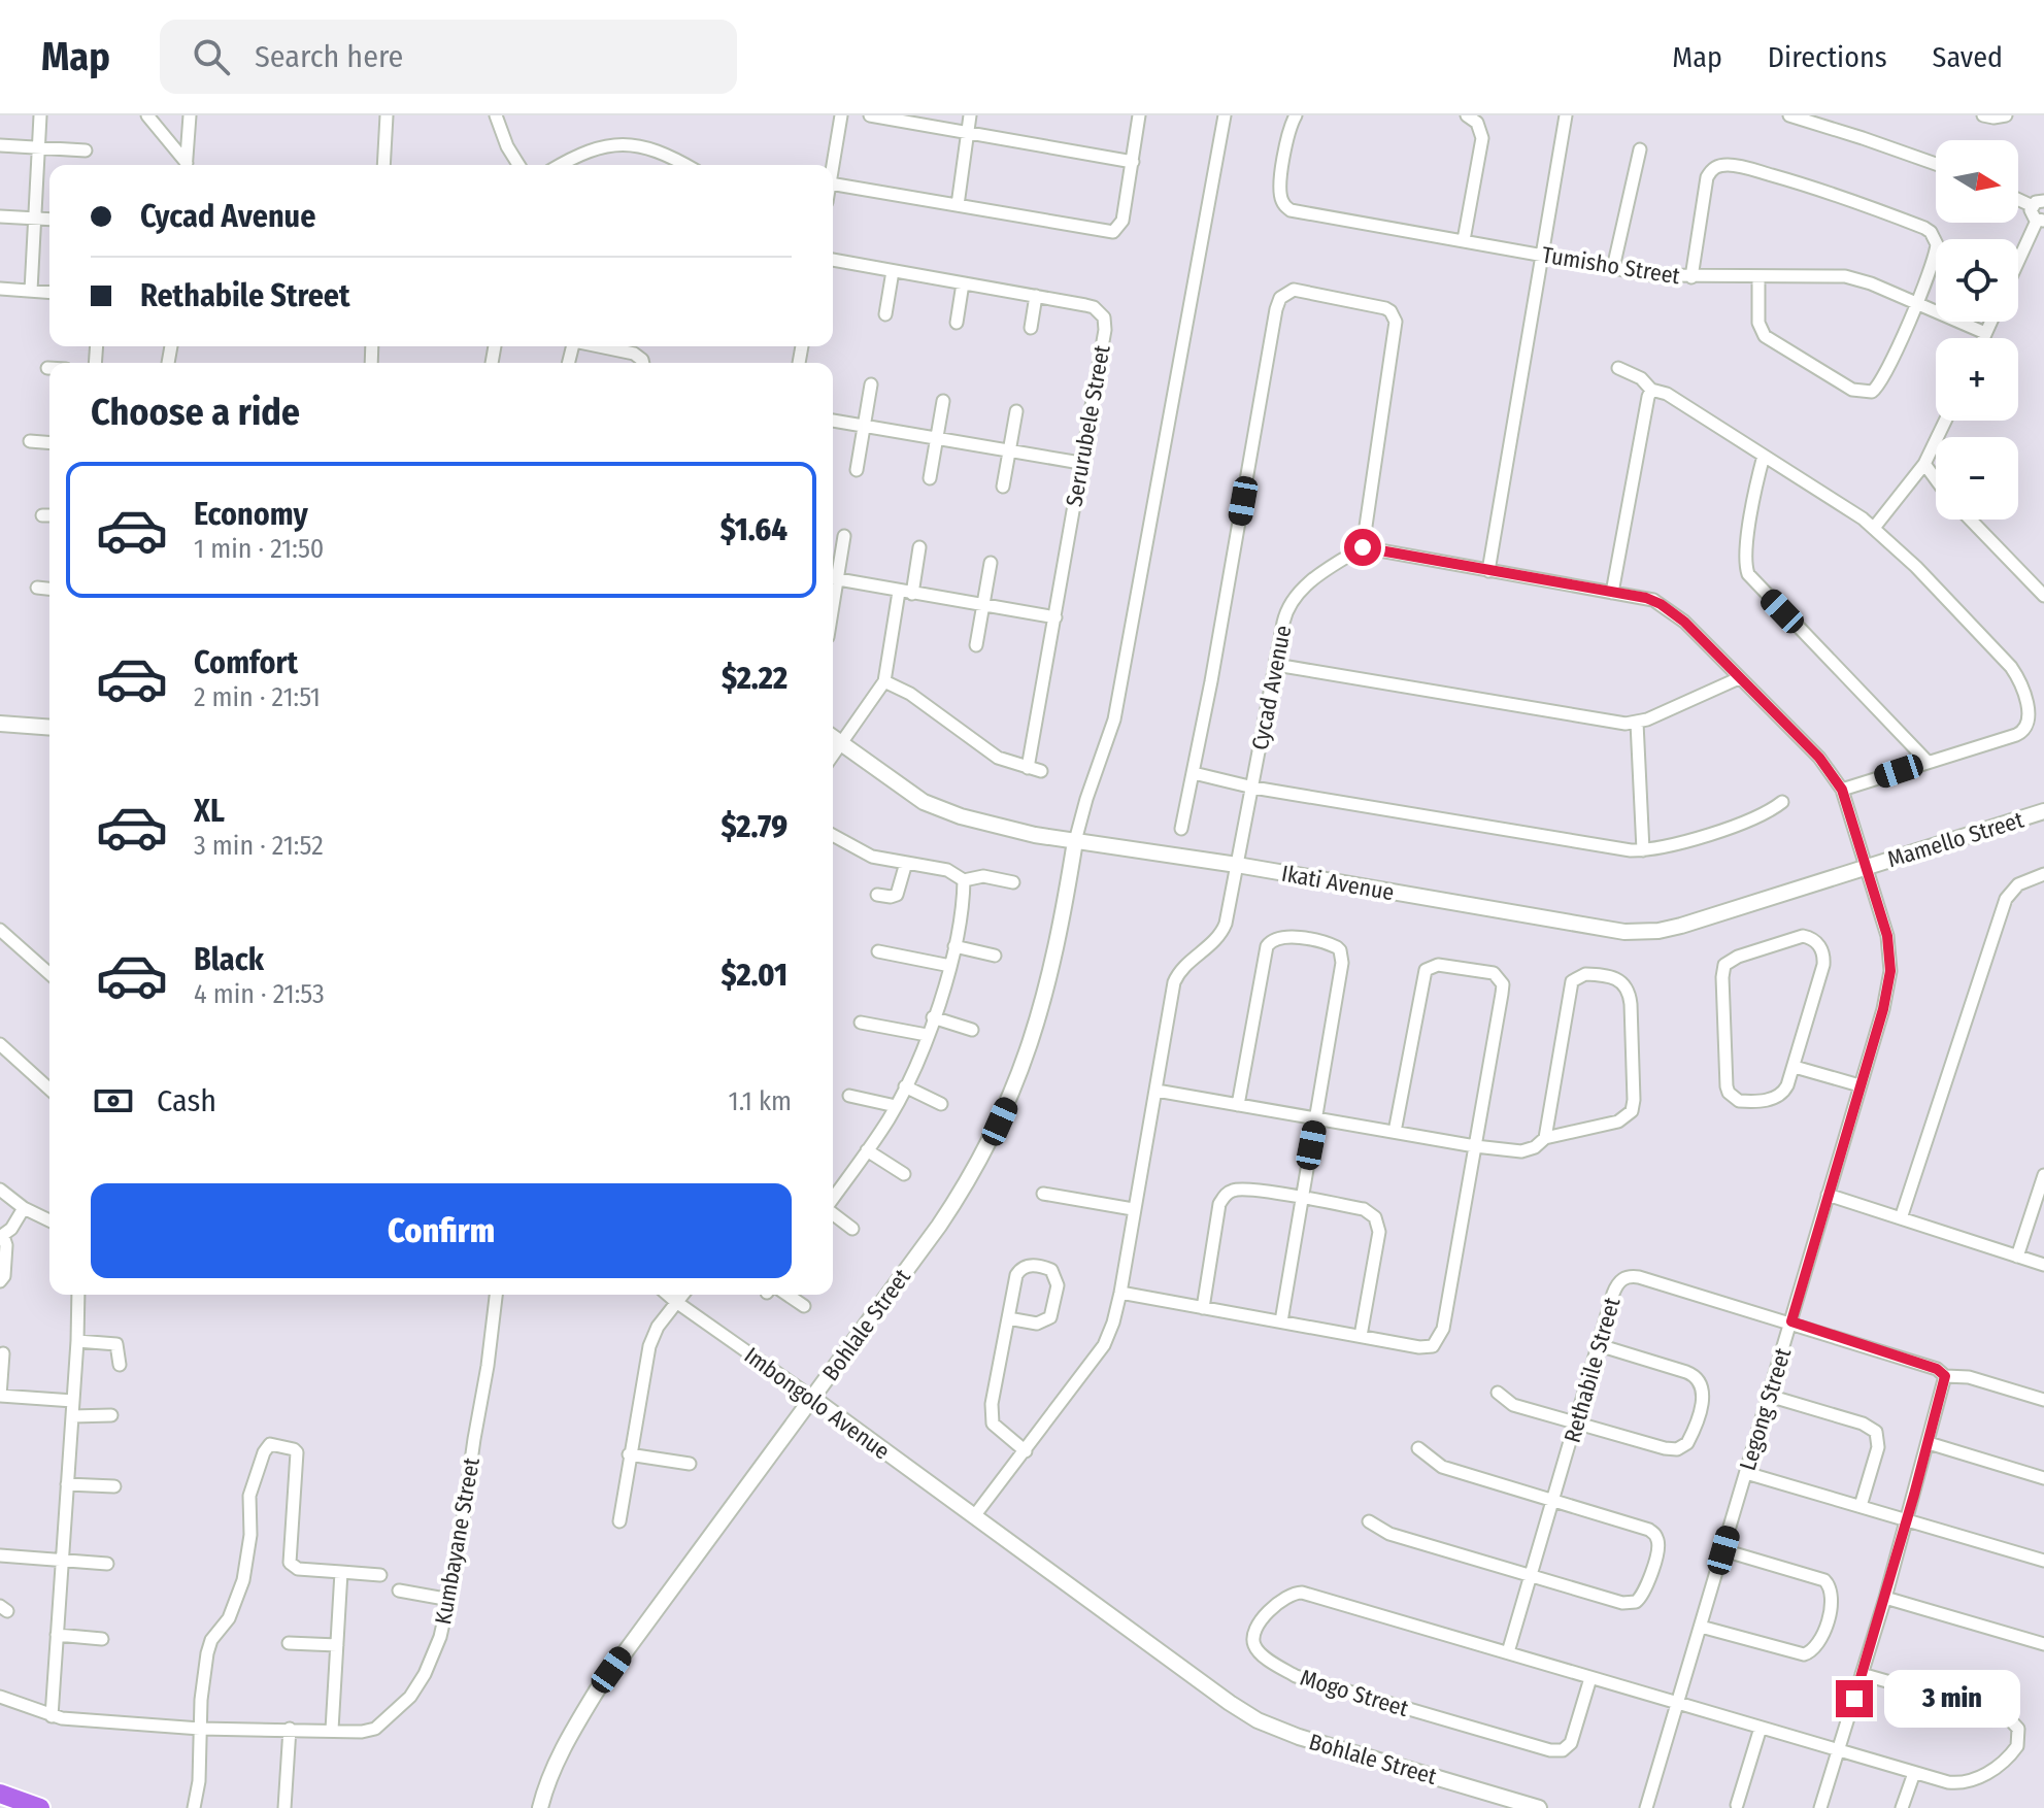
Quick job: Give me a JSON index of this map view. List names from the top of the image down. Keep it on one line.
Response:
{"streets":{"street":["Tumisho Street","Serurubele Street","Cycad Avenue","Mamello Street","Ikati Avenue","Bohlale Street","Rethabile Street","Imbongolo Avenue","Legong Street","Kumbayane Street","Mogo Street"]},"crossings":[["Cycad Avenue","Ikati Avenue"],["Cycad Avenue","Bohlale Street"],["Cycad Avenue","Imbongolo Avenue"],["Mamello Street","Ikati Avenue"],["Mamello Street","Legong Street"],["Ikati Avenue","Bohlale Street"],["Ikati Avenue","Legong Street"],["Bohlale Street","Imbongolo Avenue"],["Rethabile Street","Legong Street"],["Rethabile Street","Mogo Street"],["Legong Street","Mogo Street"]],"north":"right","page":{"header":"Map","search":"Search here","nav":["Map","Directions","Saved"],"map_buttons":["+","−"],"banner":["Cycad Avenue","Rethabile Street"],"heading":"Choose a ride","list":[{"name":"Economy","note":"1 min · 21:50","value":"$1.64"},{"name":"Comfort","note":"2 min · 21:51","value":"$2.22"},{"name":"XL","note":"3 min · 21:52","value":"$2.79"},{"name":"Black","note":"4 min · 21:53","value":"$2.01"}],"pay":["Cash","1.1 km"],"buttons":"Confirm","bubble":"3 min"}}
